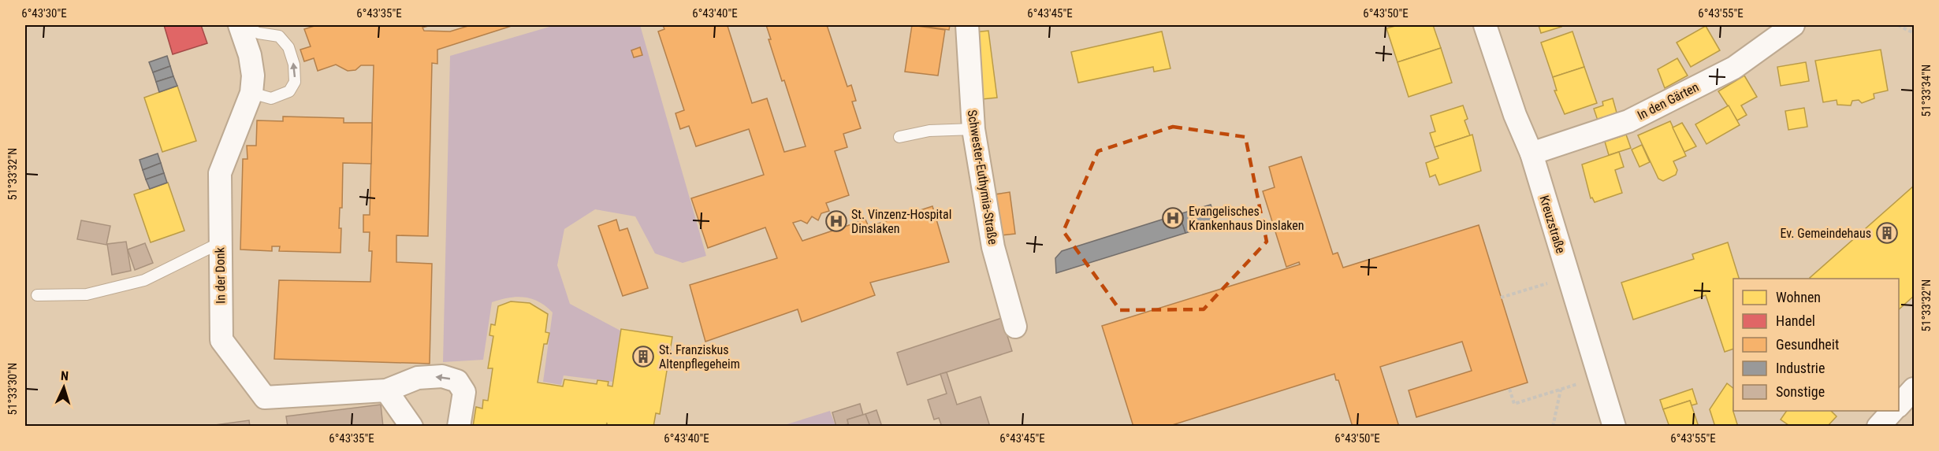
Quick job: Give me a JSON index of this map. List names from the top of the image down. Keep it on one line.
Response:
{"streets":{"street":["In den Gärten","Schwester-Euthymia-Straße","Kreuzstraße","In der Donk"]},"crossings":[["In den Gärten","Kreuzstraße"]],"places":{"hospital":["Evangelisches Krankenhaus Dinslaken","St. Vinzenz-Hospital Dinslaken"],"building":["Ev. Gemeindehaus","St. Franziskus Altenpflegeheim"]},"legend":["Wohnen","Handel","Gesundheit","Industrie","Sonstige"],"north":"top","coordinates":["6°43'30\"E","6°43'35\"E","6°43'40\"E","6°43'45\"E","6°43'50\"E","6°43'55\"E","51°33'34\"N","51°33'32\"N","51°33'30\"N"]}
